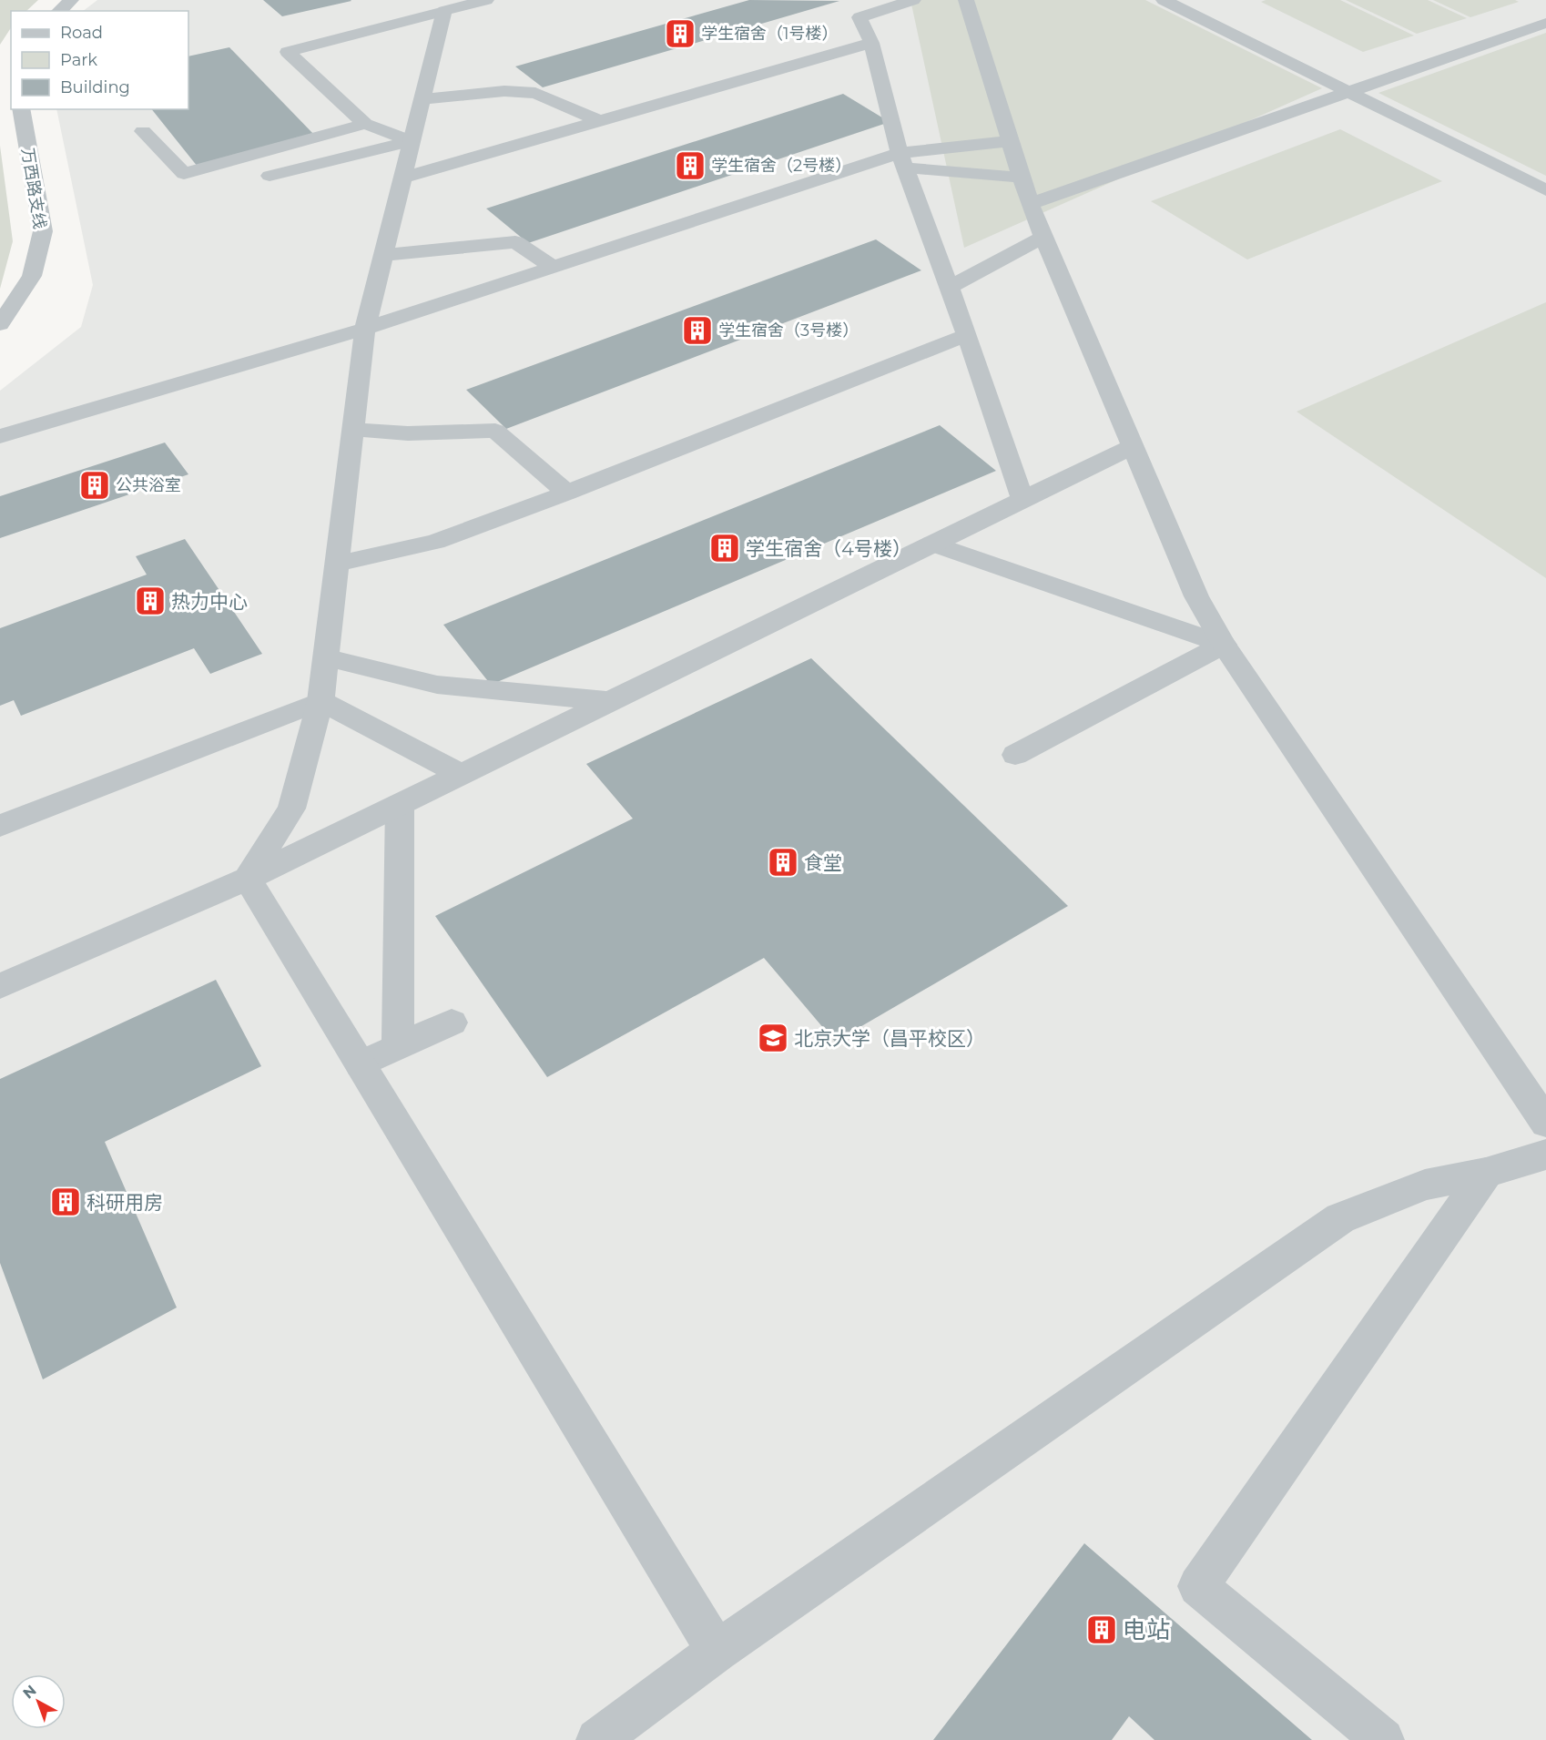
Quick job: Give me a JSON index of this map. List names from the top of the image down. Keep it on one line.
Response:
{"streets":{"street":["万西路支线"]},"places":{"building":["学生宿舍（1号楼）","学生宿舍（2号楼）","学生宿舍（3号楼）","公共浴室","学生宿舍（4号楼）","热力中心","食堂","科研用房","电站"],"school or university":["北京大学（昌平校区）"]},"legend":["Road","Park","Building"],"north":"top left"}
